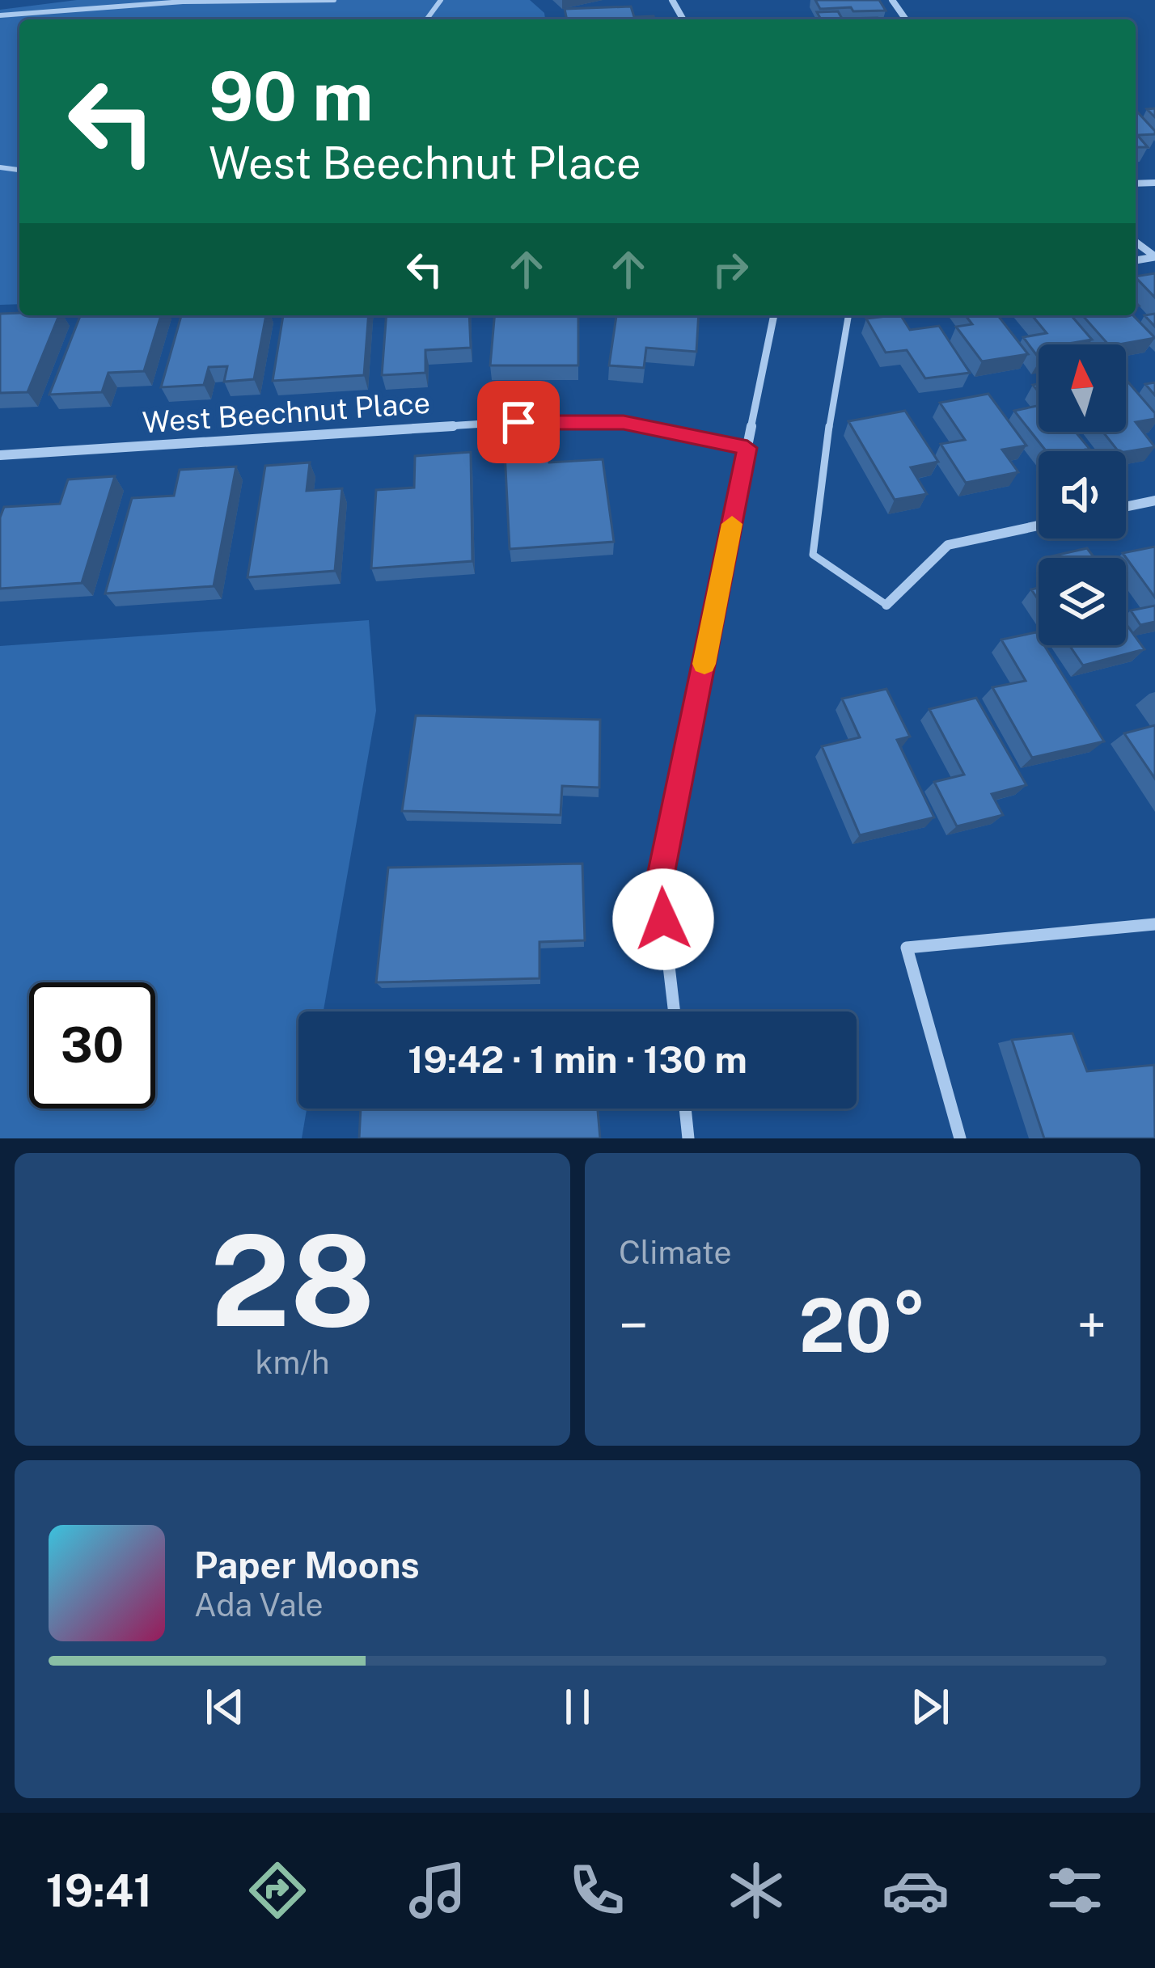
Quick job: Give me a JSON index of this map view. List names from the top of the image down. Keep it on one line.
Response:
{"streets":{"street":["West Beechnut Place"]},"north":"top","page":{"turn":["90 m","West Beechnut Place"],"limit":"30","trip":"19:42 · 1 min · 130 m","tile":[["28","km/h"],"Climate"],"heat":["−","20°","+"],"song":["Paper Moons","Ada Vale"],"tabs":"19:41"}}
